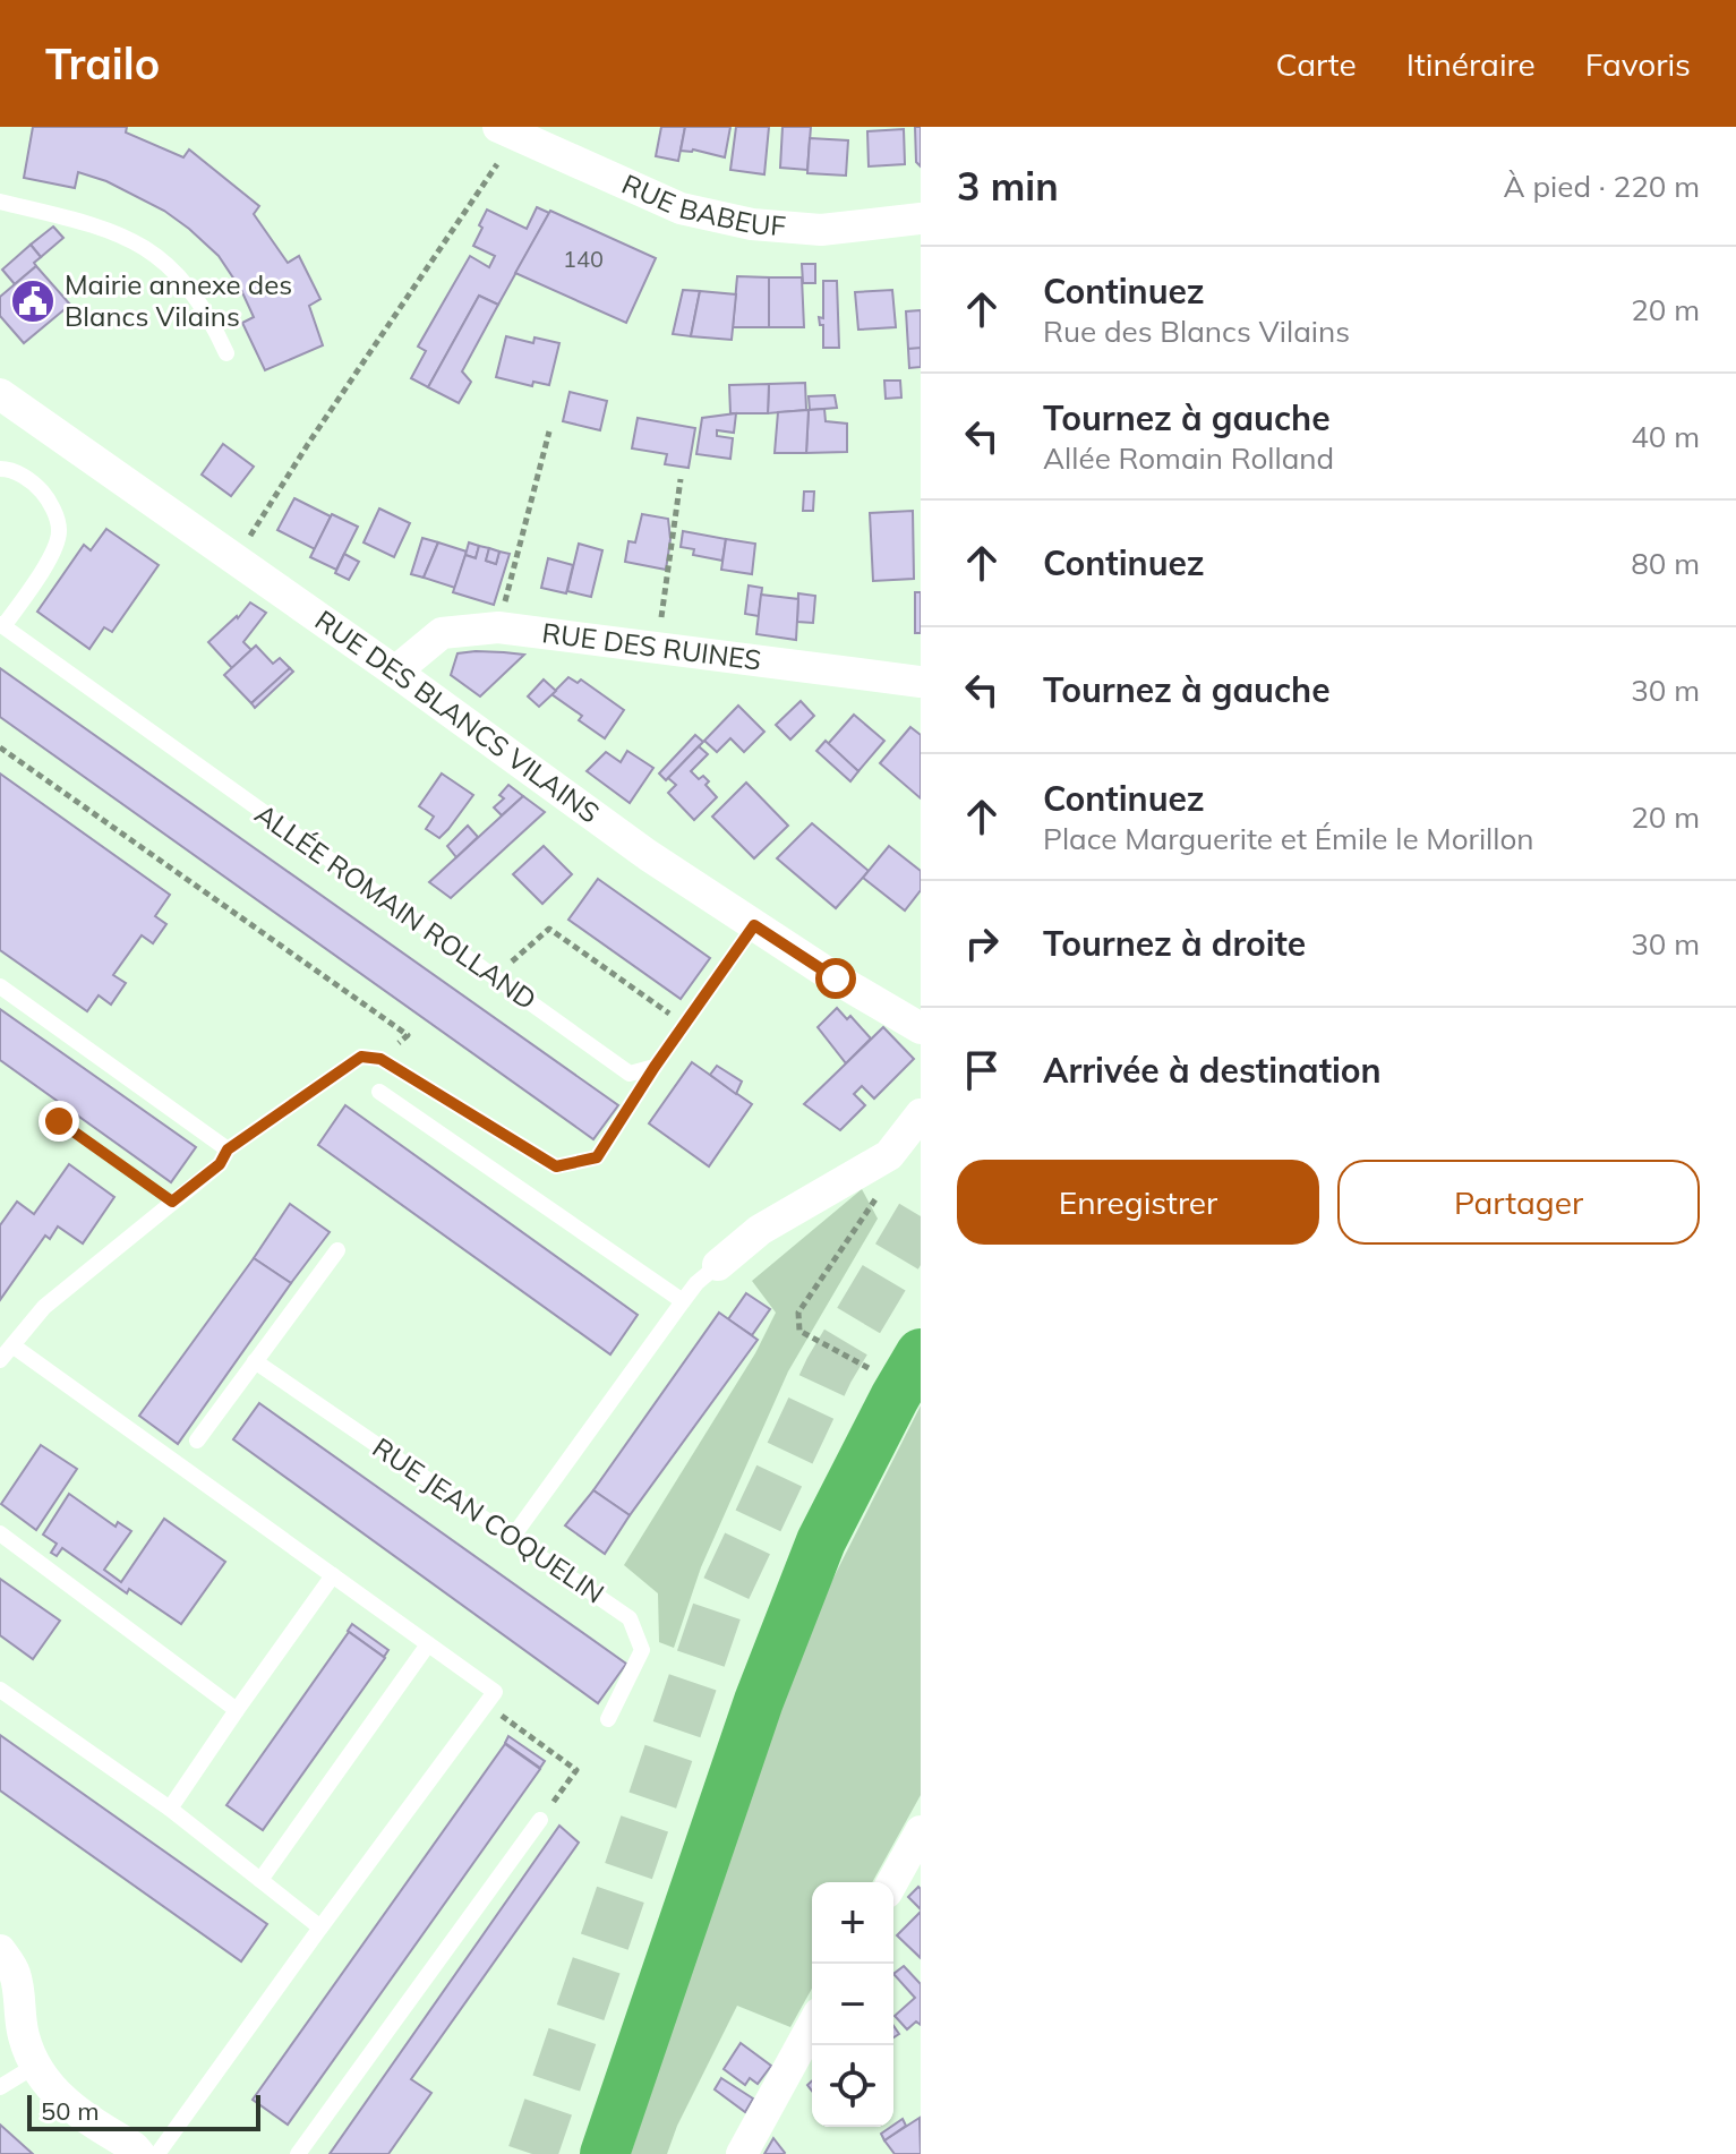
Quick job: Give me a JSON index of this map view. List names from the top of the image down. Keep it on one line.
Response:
{"streets":{"street":["RUE BABEUF","RUE DES RUINES","RUE DES BLANCS VILAINS"],"lane":["ALLÉE ROMAIN ROLLAND","RUE JEAN COQUELIN"]},"crossings":[["RUE DES RUINES","RUE DES BLANCS VILAINS"]],"places":{"public building":["Mairie annexe des Blancs Vilains"]},"house_numbers":["140"],"scale_bar":"50 m","page":{"header":"Trailo","nav":["Carte","Itinéraire","Favoris"],"heading":["3 min","À pied · 220 m"],"list":[["Continuez","Rue des Blancs Vilains","20 m"],["Tournez à gauche","Allée Romain Rolland","40 m"],["Continuez","80 m"],["Tournez à gauche","30 m"],["Continuez","Place Marguerite et Émile le Morillon","20 m"],["Tournez à droite","30 m"],"Arrivée à destination"],"buttons":["Enregistrer","Partager"],"map_buttons":["+","−"],"scale":"50 m"}}
